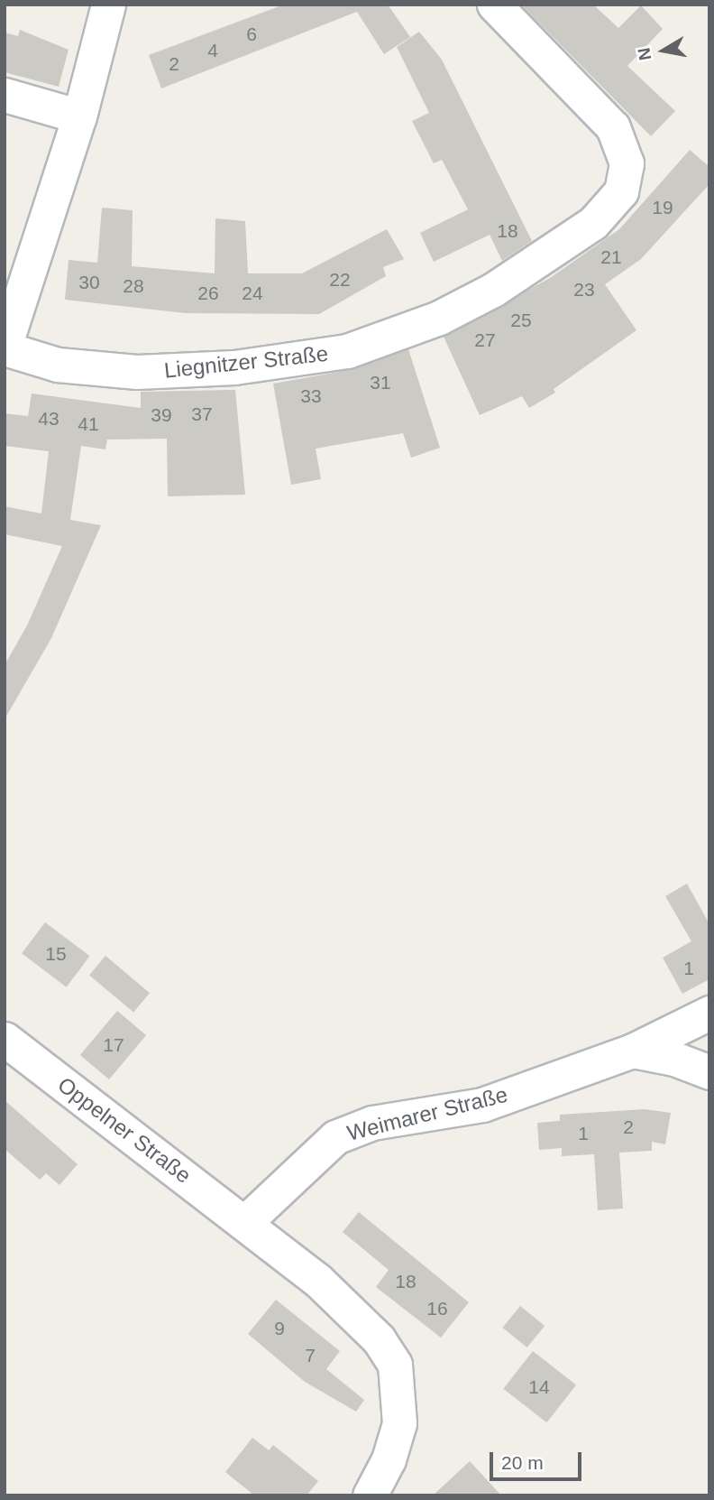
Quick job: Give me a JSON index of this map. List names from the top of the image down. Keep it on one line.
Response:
{"streets":{"street":["Liegnitzer Straße","Weimarer Straße","Oppelner Straße"]},"crossings":[["Weimarer Straße","Oppelner Straße"]],"house_numbers":["6","4","2","19","18","21","22","30","28","23","26","24","25","27","31","33","37","39","43","41","15","1","17","2","1","18","16","9","7","14"],"scale_bar":"20 m","north":"left"}
